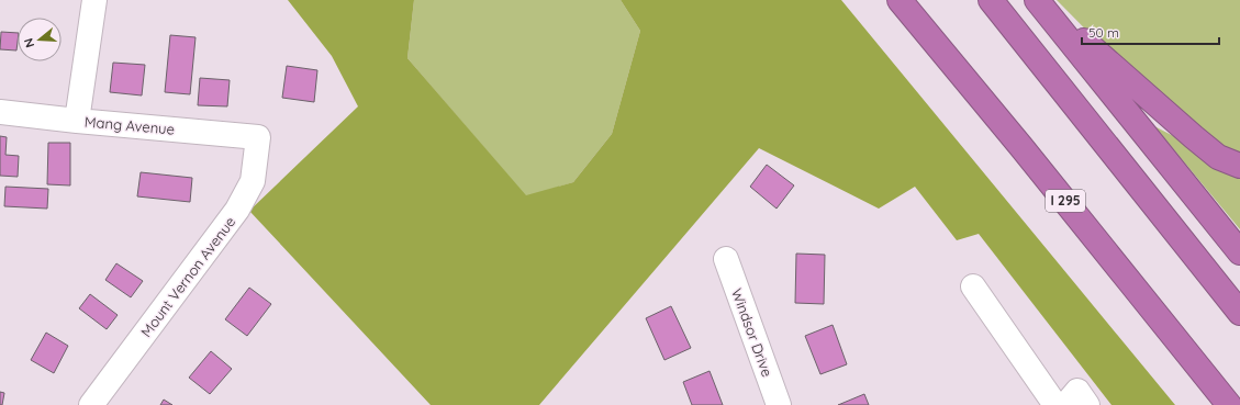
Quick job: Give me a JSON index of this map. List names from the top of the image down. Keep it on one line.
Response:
{"streets":{"highway":["I 295"],"street":["Mang Avenue","Mount Vernon Avenue","Windsor Drive"]},"crossings":[["Mang Avenue","Mount Vernon Avenue"]],"scale_bar":"50 m","north":"left"}
